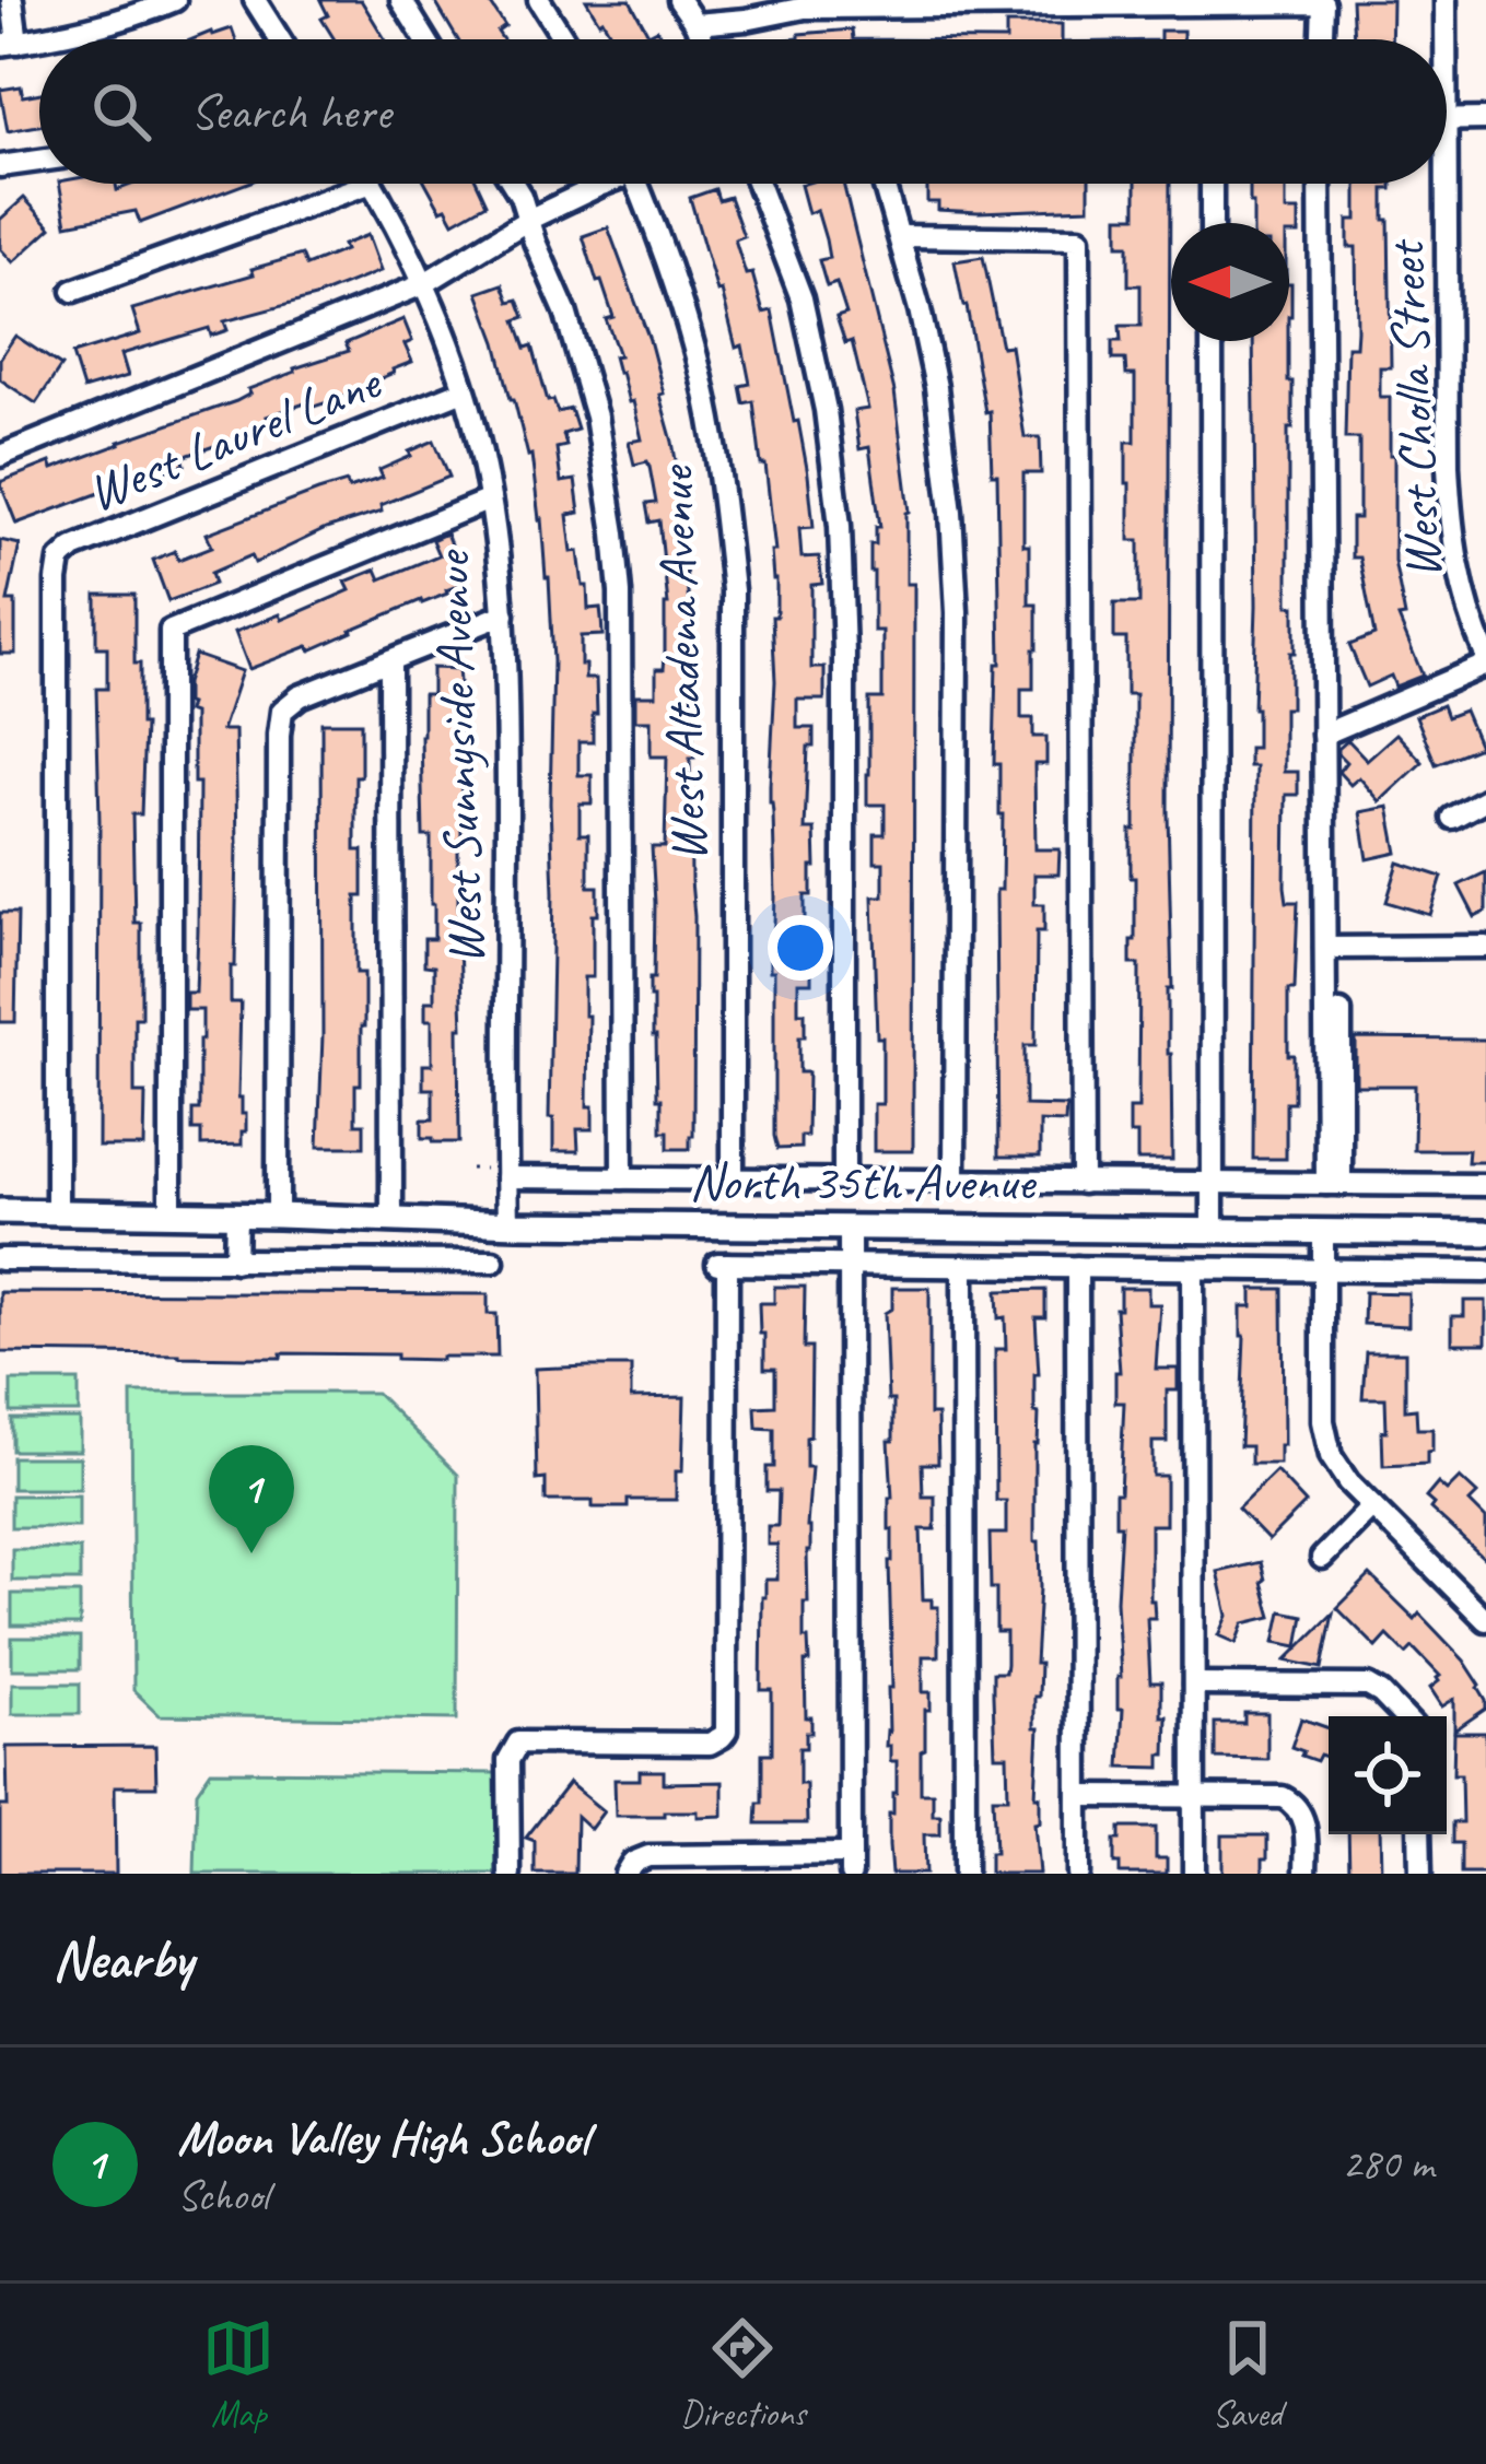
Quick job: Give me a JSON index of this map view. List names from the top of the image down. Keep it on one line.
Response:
{"streets":{"main road":["North 35th Avenue"],"street":["West Cholla Street","West Laurel Lane","West Altadena Avenue","West Sunnyside Avenue"]},"crossings":[["West Laurel Lane","West Sunnyside Avenue"],["West Laurel Lane","North 35th Avenue"],["West Altadena Avenue","North 35th Avenue"],["West Sunnyside Avenue","North 35th Avenue"]],"north":"left","page":{"search":"Search here","pins":"1","heading":"Nearby","list":[{"mark":"1","name":"Moon Valley High School","note":"School","value":"280 m"}],"nav":["Map","Directions","Saved"]}}
